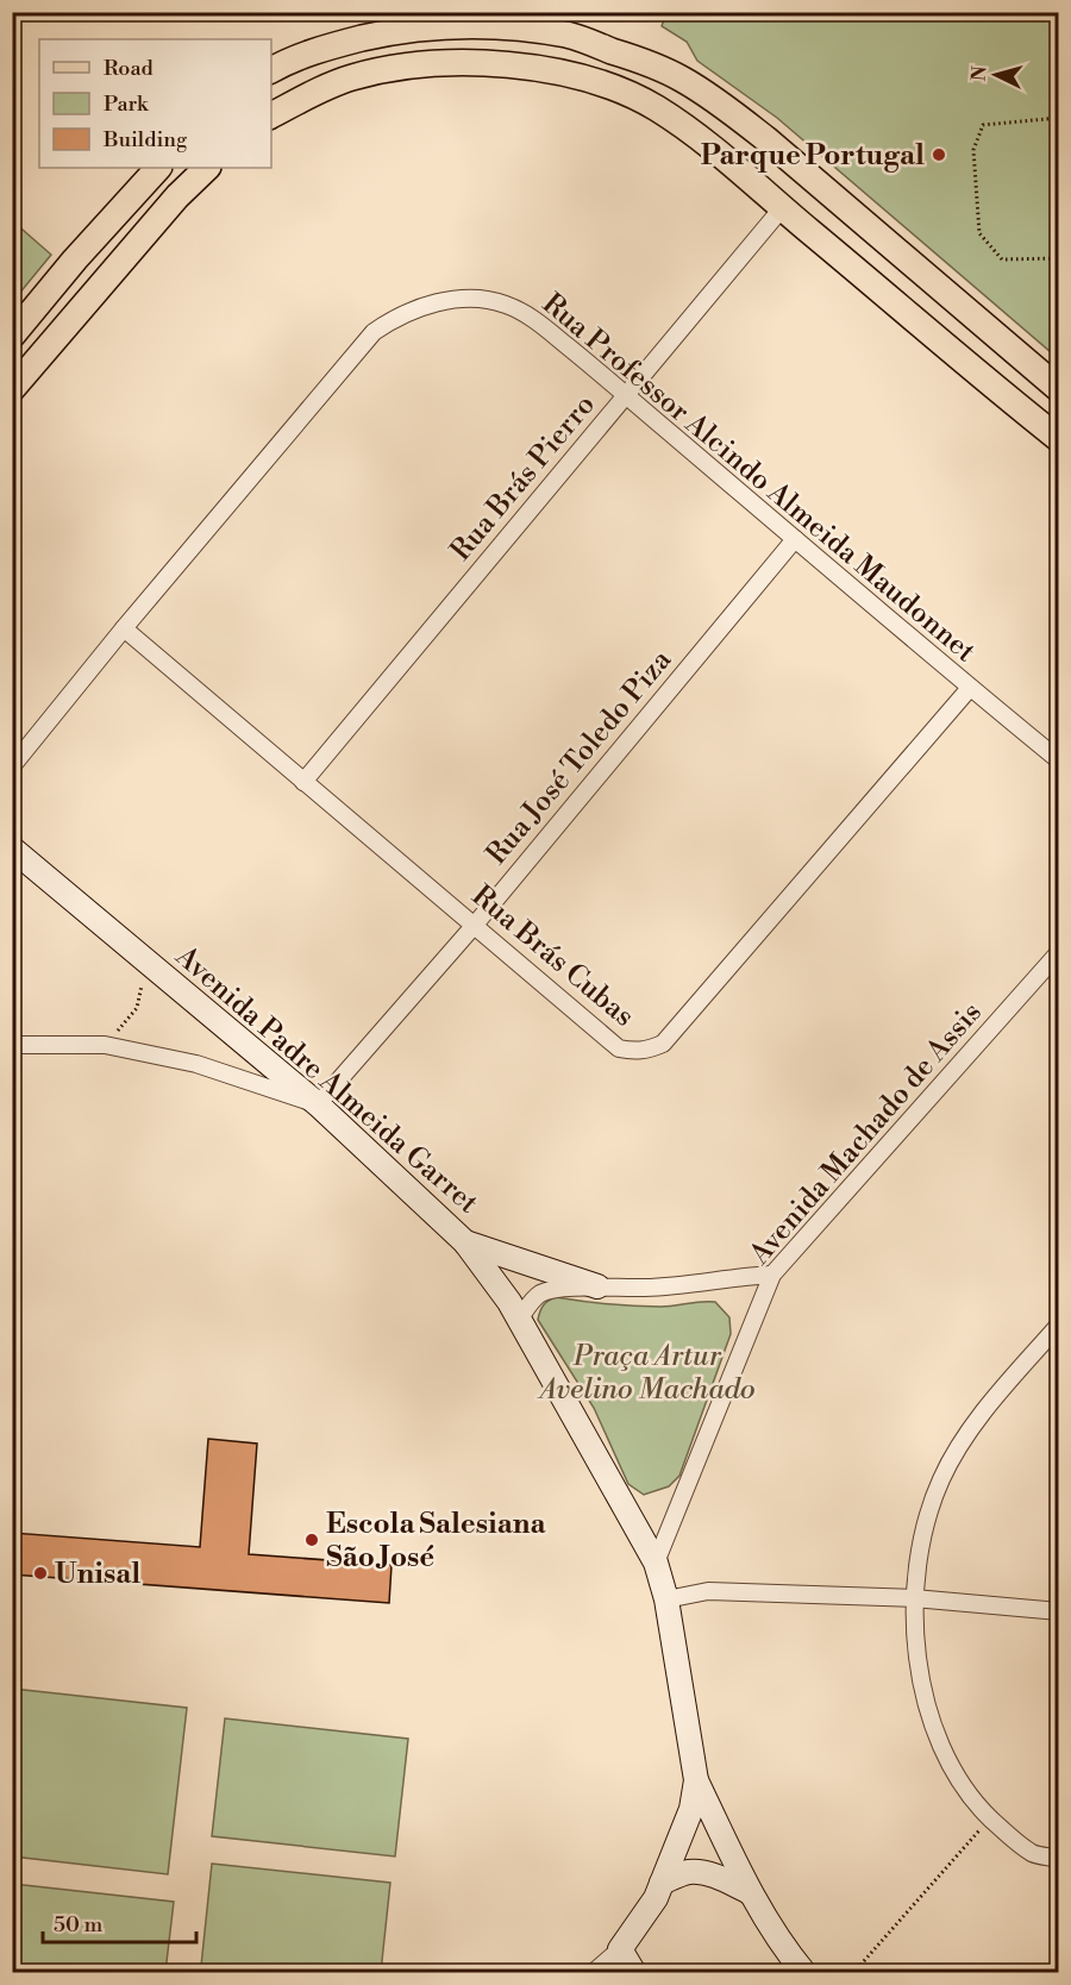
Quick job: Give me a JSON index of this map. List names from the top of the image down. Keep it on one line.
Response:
{"streets":{"street":["Rua Brás Pierro","Rua Professor Alcindo Almeida Maudonnet","Rua José Toledo Piza","Rua Brás Cubas","Avenida Padre Almeida Garret","Avenida Machado de Assis"]},"crossings":[["Rua Brás Pierro","Rua Professor Alcindo Almeida Maudonnet"],["Rua Brás Pierro","Rua Brás Cubas"],["Rua Professor Alcindo Almeida Maudonnet","Rua José Toledo Piza"],["Rua Professor Alcindo Almeida Maudonnet","Rua Brás Cubas"],["Rua José Toledo Piza","Rua Brás Cubas"],["Rua José Toledo Piza","Avenida Padre Almeida Garret"],["Avenida Padre Almeida Garret","Avenida Machado de Assis"]],"parks":["Praça Artur Avelino Machado"],"places":["Parque Portugal","Escola Salesiana São José","Unisal"],"legend":["Road","Park","Building"],"scale_bar":"50 m","north":"left"}
